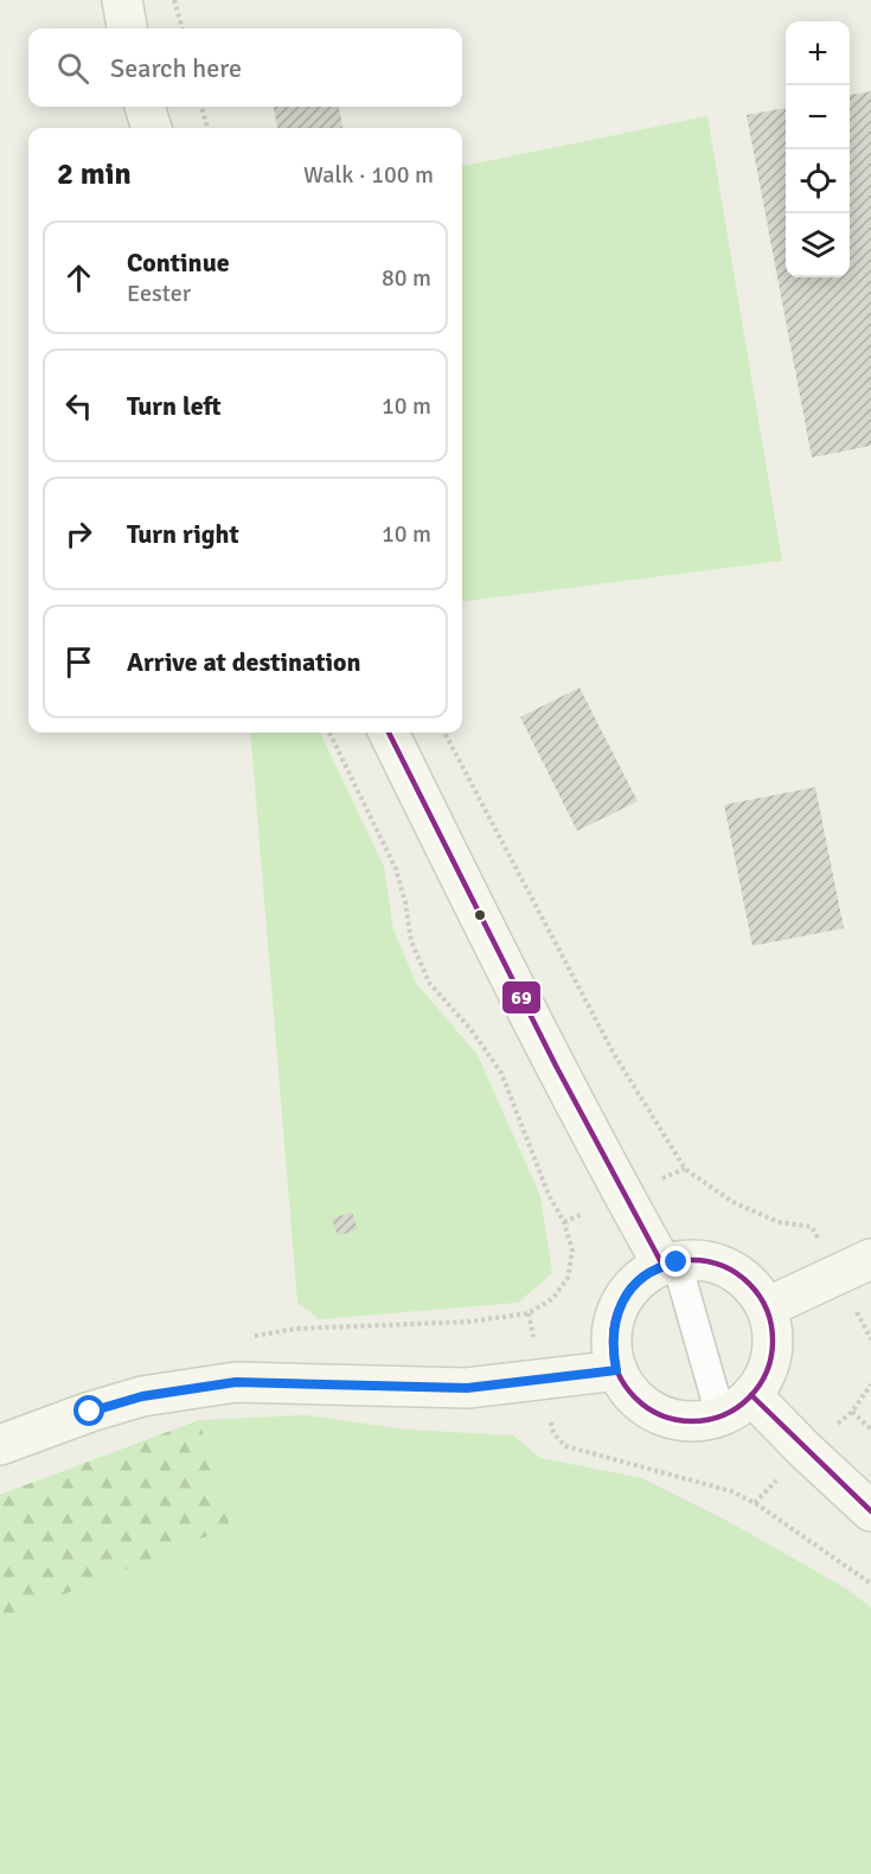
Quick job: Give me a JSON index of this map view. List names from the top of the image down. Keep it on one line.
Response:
{"lines":["transit line 69"],"page":{"map_buttons":["+","−"],"search":"Search here","heading":["2 min","Walk · 100 m"],"list":[["Continue","Eester","80 m"],["Turn left","10 m"],["Turn right","10 m"],"Arrive at destination"]}}
